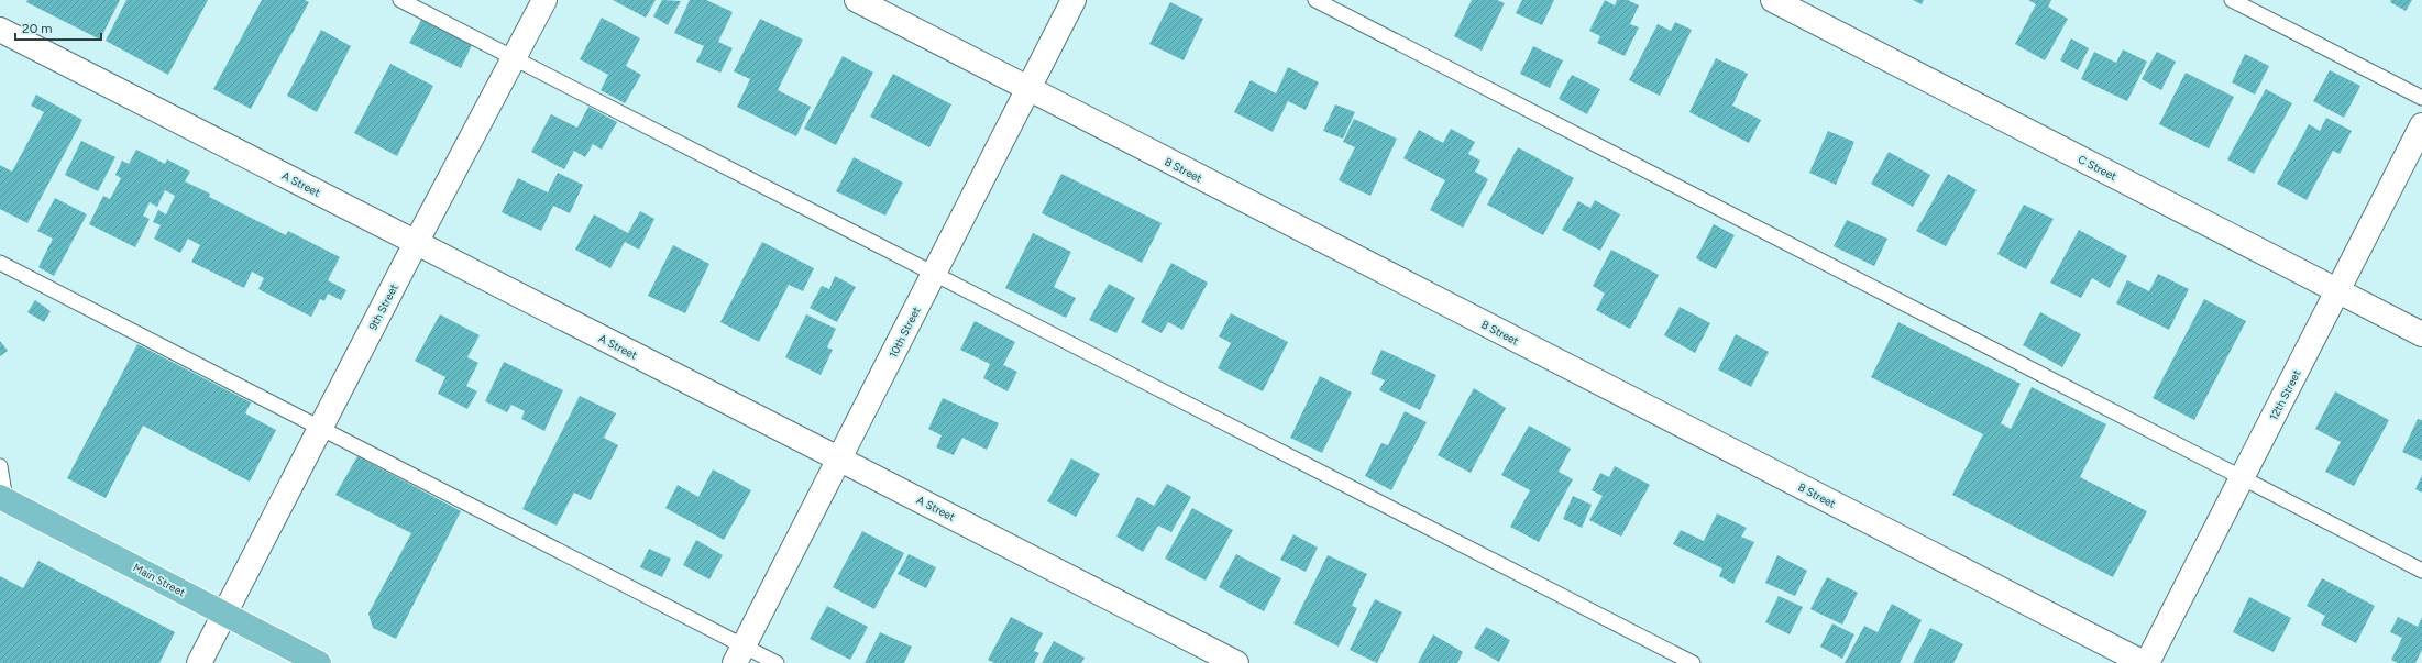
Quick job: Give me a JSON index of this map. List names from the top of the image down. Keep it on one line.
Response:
{"streets":{"main road":["Main Street"],"street":["C Street","B Street","A Street","9th Street","10th Street","12th Street"]},"crossings":[["C Street","12th Street"],["B Street","10th Street"],["A Street","9th Street"],["A Street","10th Street"],["9th Street","Main Street"]],"scale_bar":"20 m"}
